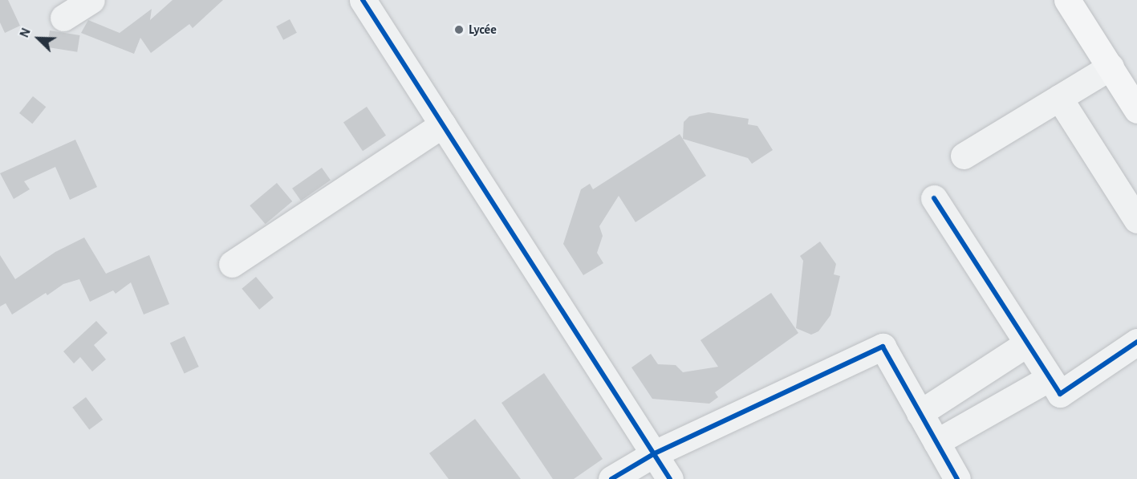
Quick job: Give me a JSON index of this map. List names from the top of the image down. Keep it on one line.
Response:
{"places":["Lycée"],"north":"top left"}
